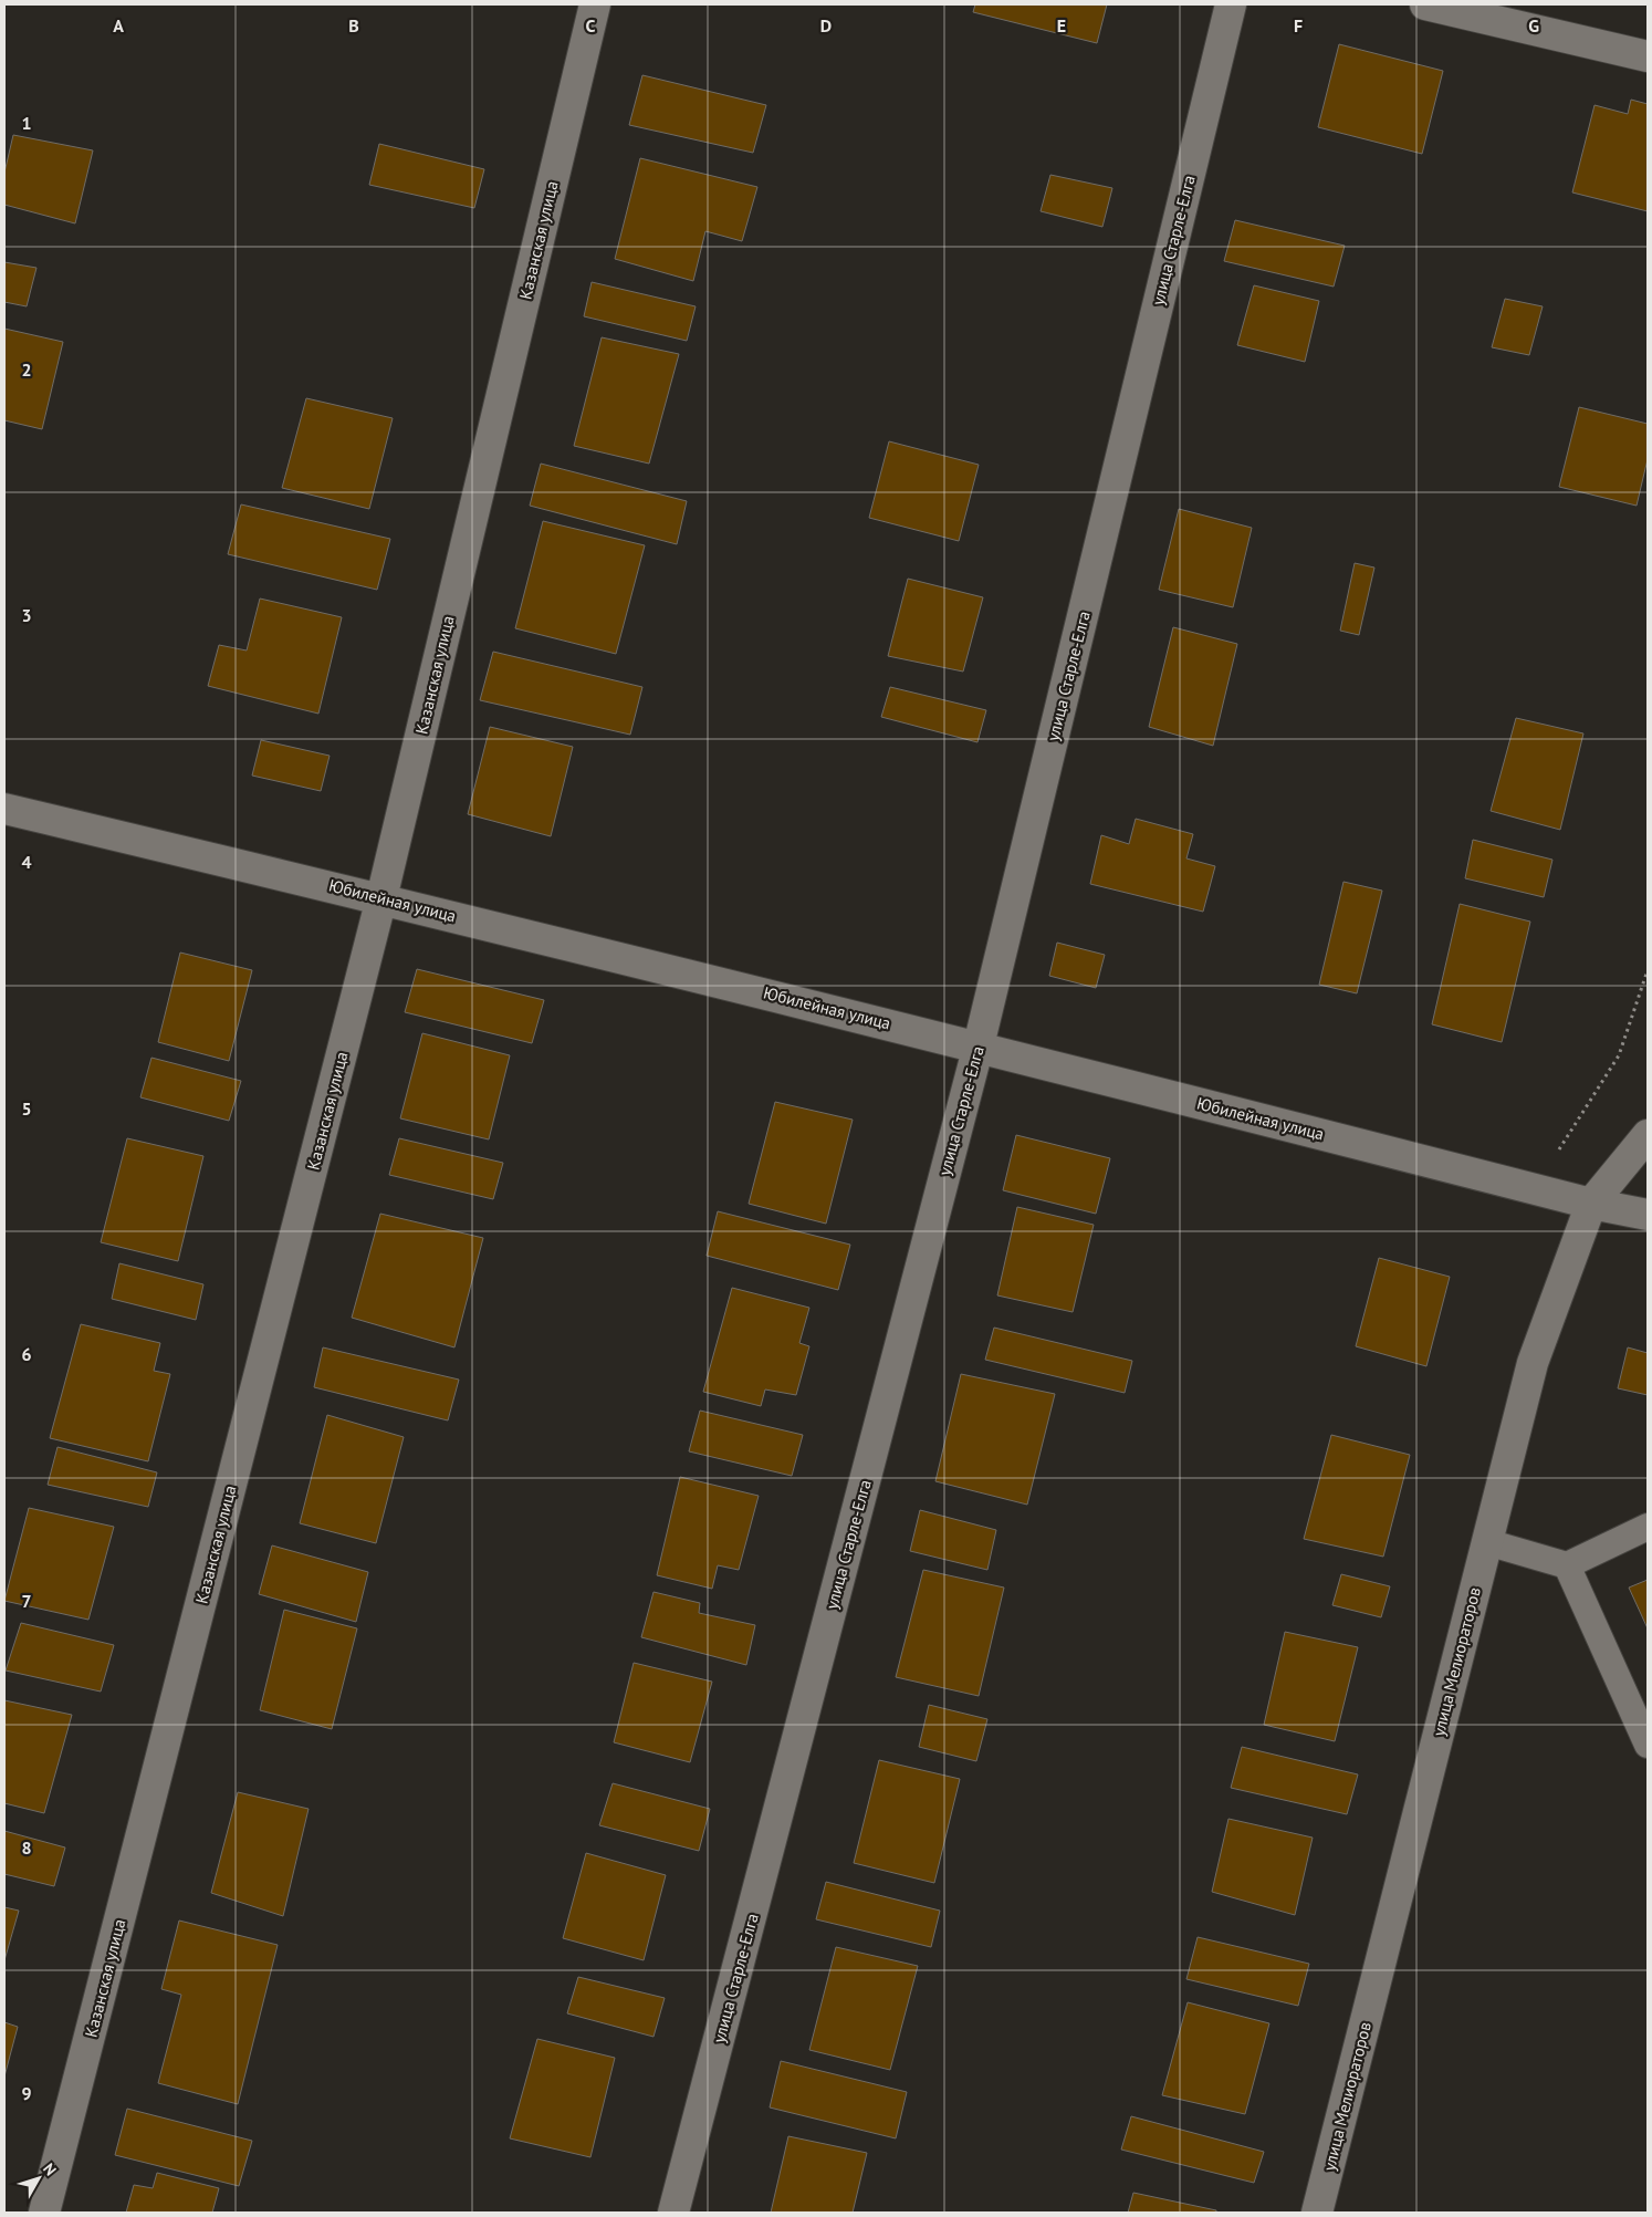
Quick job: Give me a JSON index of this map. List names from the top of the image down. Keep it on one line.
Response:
{"streets":{"street":["Казанская улица","улица Старле-Елга","Юбилейная улица","улица Мелиораторов"]},"crossings":[["Казанская улица","Юбилейная улица"],["улица Старле-Елга","Юбилейная улица"],["Юбилейная улица","улица Мелиораторов"]],"north":"top right","grid":{"columns":["A","B","C","D","E","F","G"],"rows":["1","2","3","4","5","6","7","8","9"]}}
